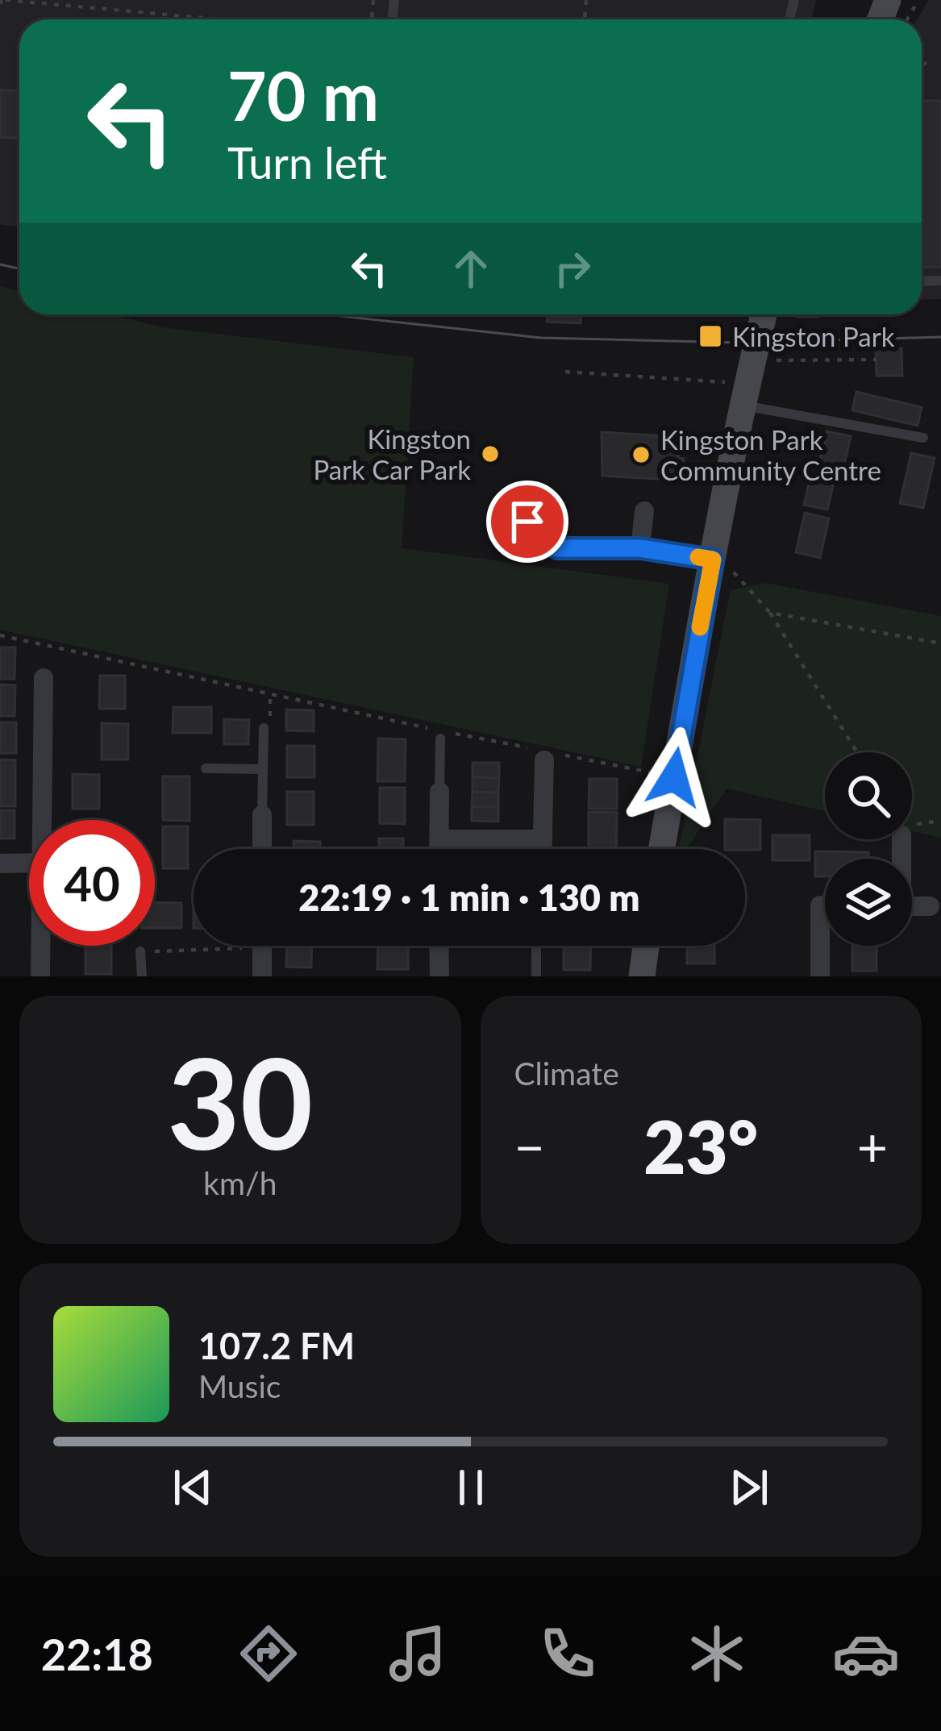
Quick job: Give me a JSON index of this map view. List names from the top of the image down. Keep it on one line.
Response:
{"places":{"transit":["Kingston Park"],"other":["Kingston Park Car Park","Kingston Park Community Centre"]},"page":{"turn":["70 m","Turn left"],"limit":"40","trip":"22:19 · 1 min · 130 m","tile":[["30","km/h"],"Climate"],"heat":["−","23°","+"],"song":["107.2 FM","Music"],"tabs":"22:18"}}
